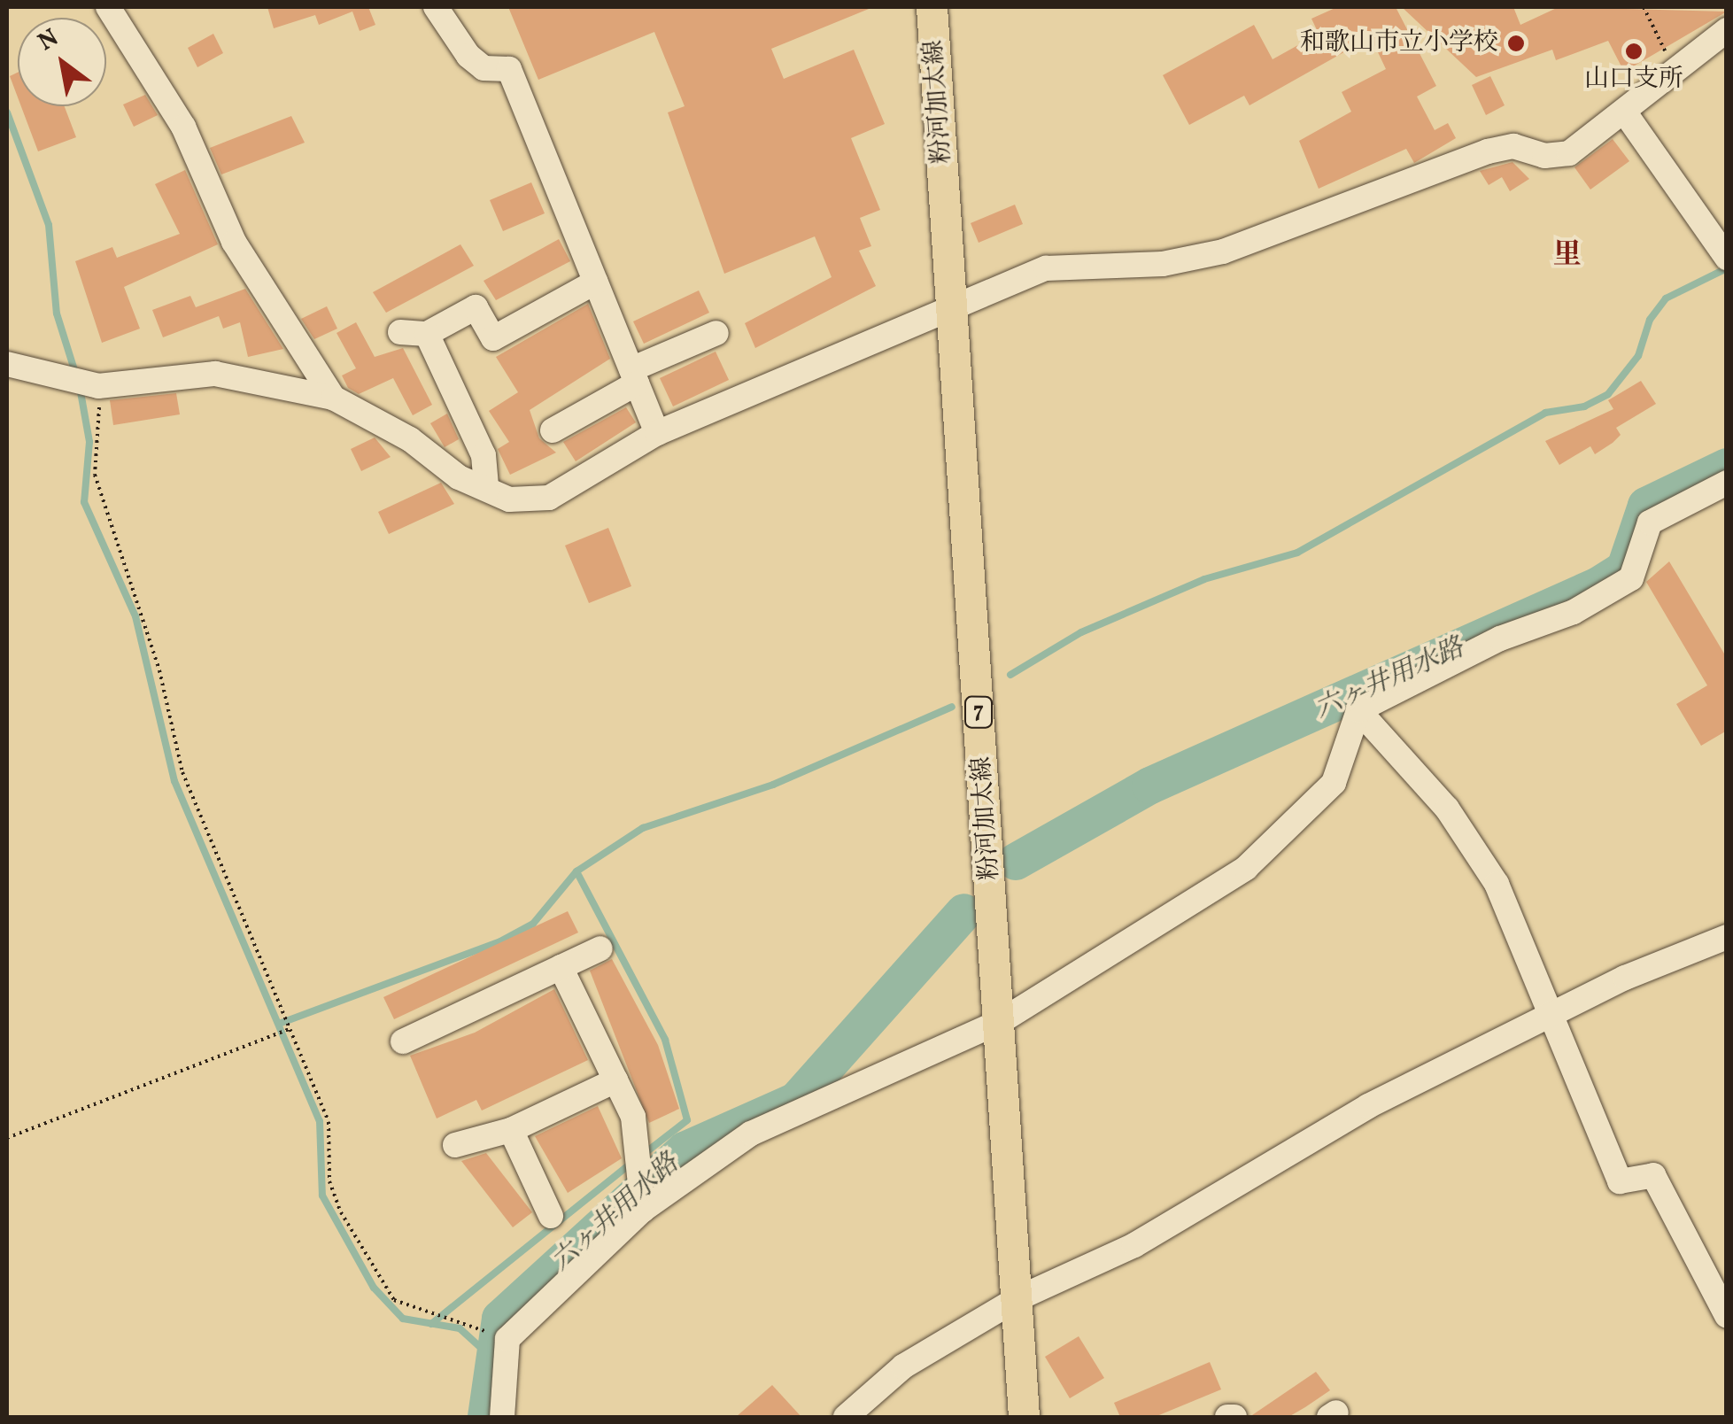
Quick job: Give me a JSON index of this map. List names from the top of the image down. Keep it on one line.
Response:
{"streets":{"main road":["粉河加太線","7"]},"districts":["里"],"water":["六ヶ井用水路"],"places":["和歌山市立小学校","山口支所"],"north":"top left"}
